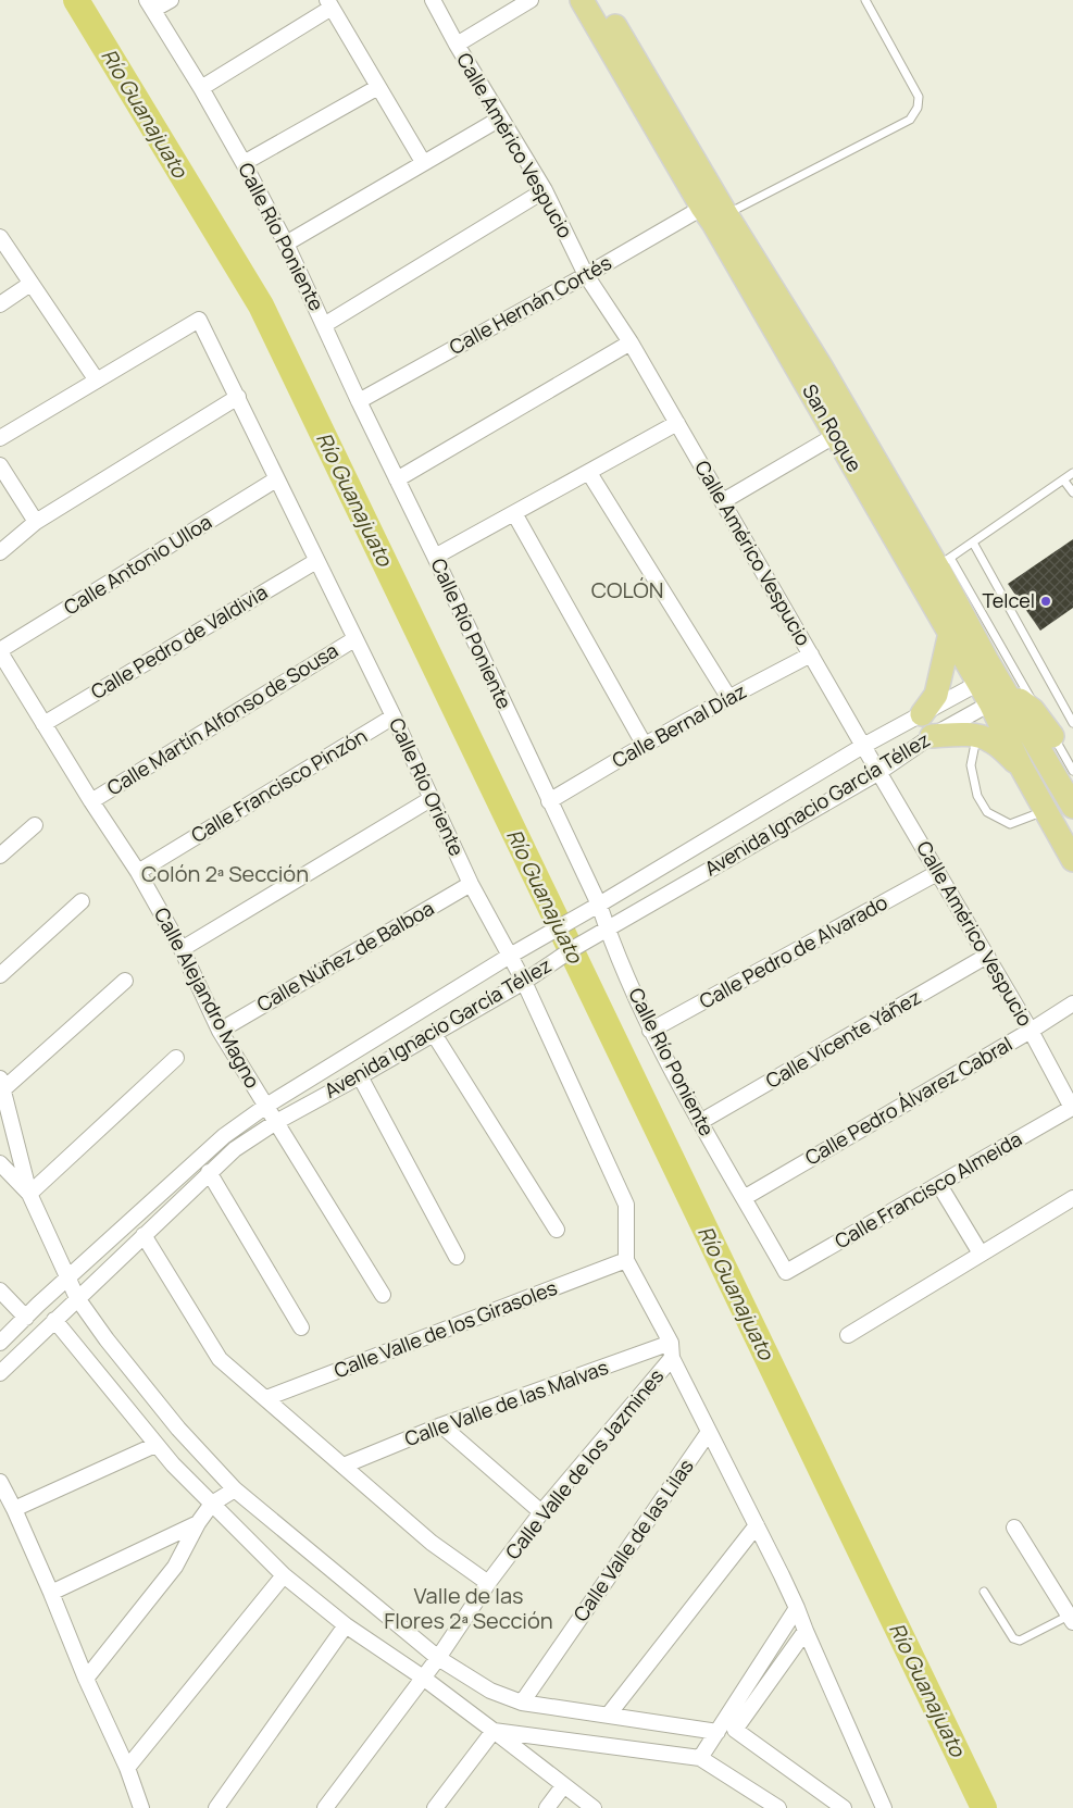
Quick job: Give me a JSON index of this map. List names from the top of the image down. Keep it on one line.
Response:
{"streets":{"main road":["San Roque"],"street":["Calle Américo Vespucio","Calle Río Poniente","Calle Hernán Cortés","Calle Antonio Ulloa","Calle Pedro de Valdivia","Calle Martín Alfonso de Sousa","Calle Bernal Díaz","Calle Francisco Pinzón","Calle Río Oriente","Avenida Ignacio García Téllez","Calle Pedro de Alvarado","Calle Núñez de Balboa","Calle Alejandro Magno","Calle Vicente Yáñez","Calle Pedro Álvarez Cabral","Calle Francisco Almeida","Calle Valle de los Girasoles","Calle Valle de las Malvas","Calle Valle de los Jazmines","Calle Valle de las Lilas"]},"crossings":[["Calle Américo Vespucio","Calle Hernán Cortés"],["Calle Américo Vespucio","Calle Bernal Díaz"],["Calle Américo Vespucio","Avenida Ignacio García Téllez"],["Calle Américo Vespucio","Calle Pedro de Alvarado"],["Calle Américo Vespucio","Calle Vicente Yáñez"],["Calle Américo Vespucio","Calle Pedro Álvarez Cabral"],["Calle Américo Vespucio","Calle Francisco Almeida"],["Calle Río Poniente","Calle Hernán Cortés"],["Calle Río Poniente","Calle Bernal Díaz"],["Calle Río Poniente","Avenida Ignacio García Téllez"],["Calle Río Poniente","Calle Pedro de Alvarado"],["Calle Río Poniente","Calle Vicente Yáñez"],["Calle Río Poniente","Calle Pedro Álvarez Cabral"],["Calle Río Poniente","Calle Francisco Almeida"],["Calle Hernán Cortés","San Roque"],["San Roque","Avenida Ignacio García Téllez"],["Calle Antonio Ulloa","Calle Río Oriente"],["Calle Antonio Ulloa","Calle Alejandro Magno"],["Calle Pedro de Valdivia","Calle Río Oriente"],["Calle Pedro de Valdivia","Calle Alejandro Magno"],["Calle Martín Alfonso de Sousa","Calle Río Oriente"],["Calle Martín Alfonso de Sousa","Calle Alejandro Magno"],["Calle Francisco Pinzón","Calle Río Oriente"],["Calle Francisco Pinzón","Calle Alejandro Magno"],["Calle Río Oriente","Avenida Ignacio García Téllez"],["Calle Río Oriente","Calle Núñez de Balboa"],["Calle Río Oriente","Calle Valle de los Girasoles"],["Avenida Ignacio García Téllez","Calle Alejandro Magno"],["Calle Núñez de Balboa","Calle Alejandro Magno"]],"districts":["COLÓN","Colón 2ª Sección","Valle de las Flores 2ª Sección"],"water":["Río Guanajuato"],"places":["Telcel"]}
